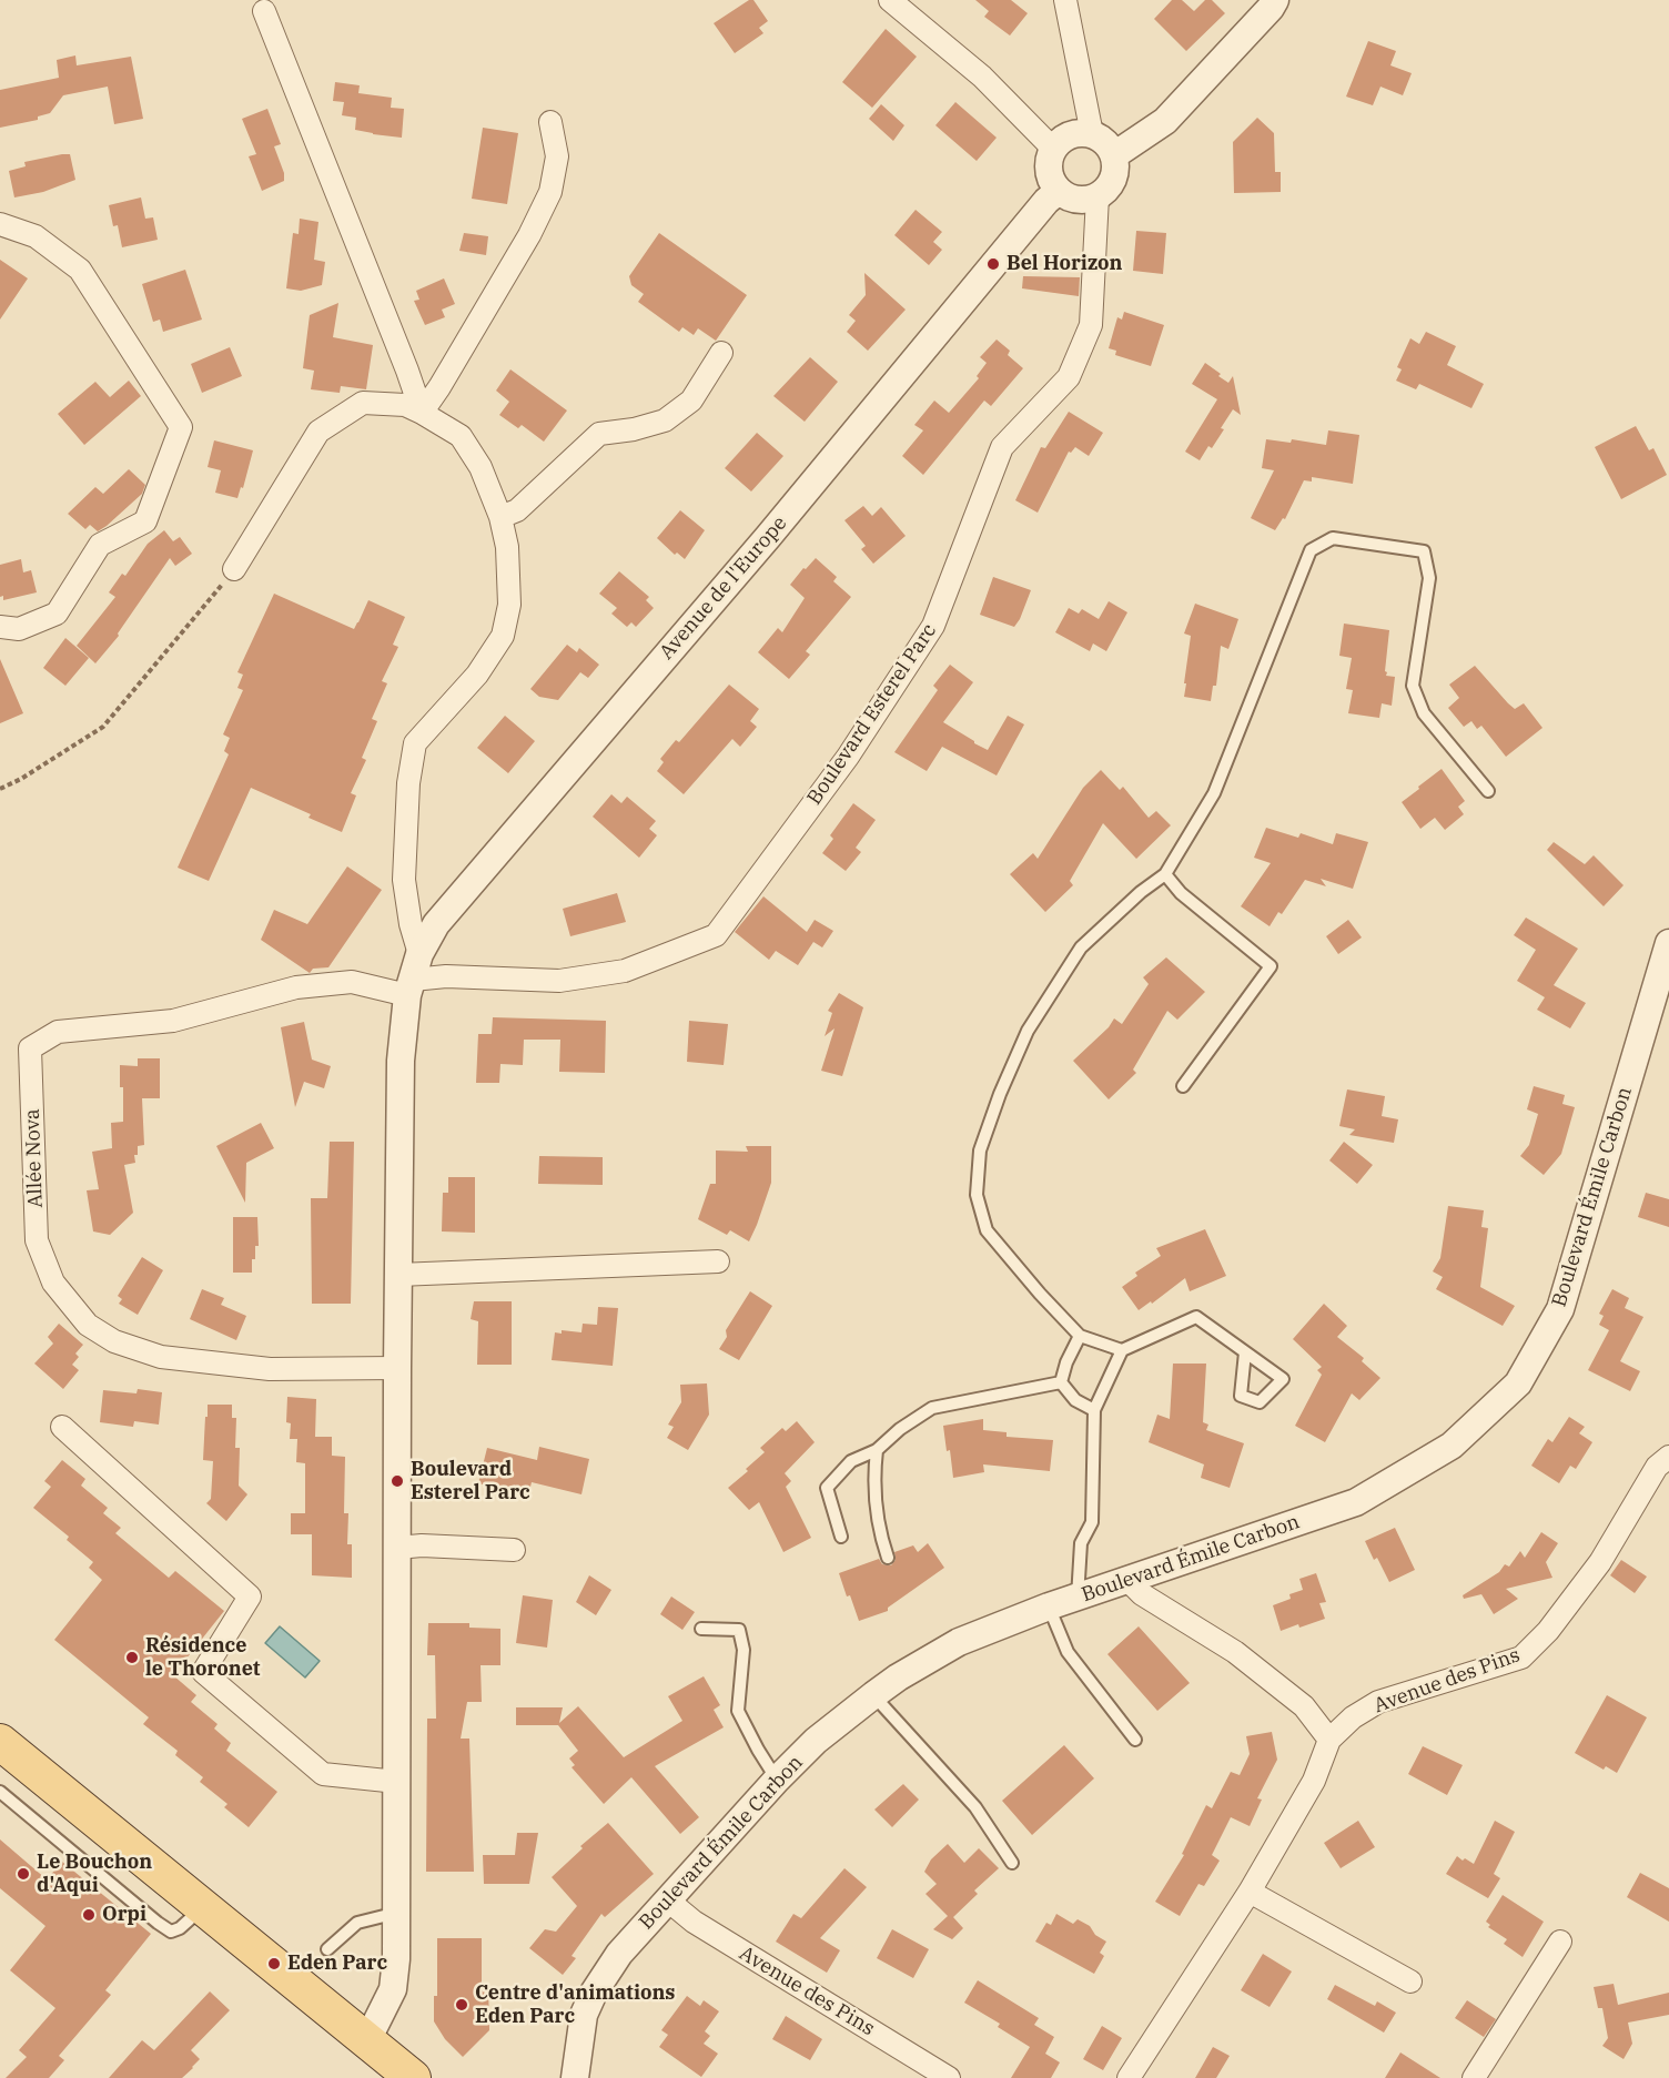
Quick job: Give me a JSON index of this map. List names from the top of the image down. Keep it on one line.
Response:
{"streets":{"street":["Avenue de l'Europe","Boulevard Esterel Parc","Allée Nova","Boulevard Émile Carbon","Avenue des Pins"]},"crossings":[["Avenue de l'Europe","Boulevard Esterel Parc"],["Avenue de l'Europe","Allée Nova"],["Boulevard Esterel Parc","Allée Nova"],["Boulevard Émile Carbon","Avenue des Pins"]],"places":["Bel Horizon","Boulevard Esterel Parc","Résidence le Thoronet","Le Bouchon d'Aqui","Orpi","Eden Parc","Centre d'animations Eden Parc"]}
